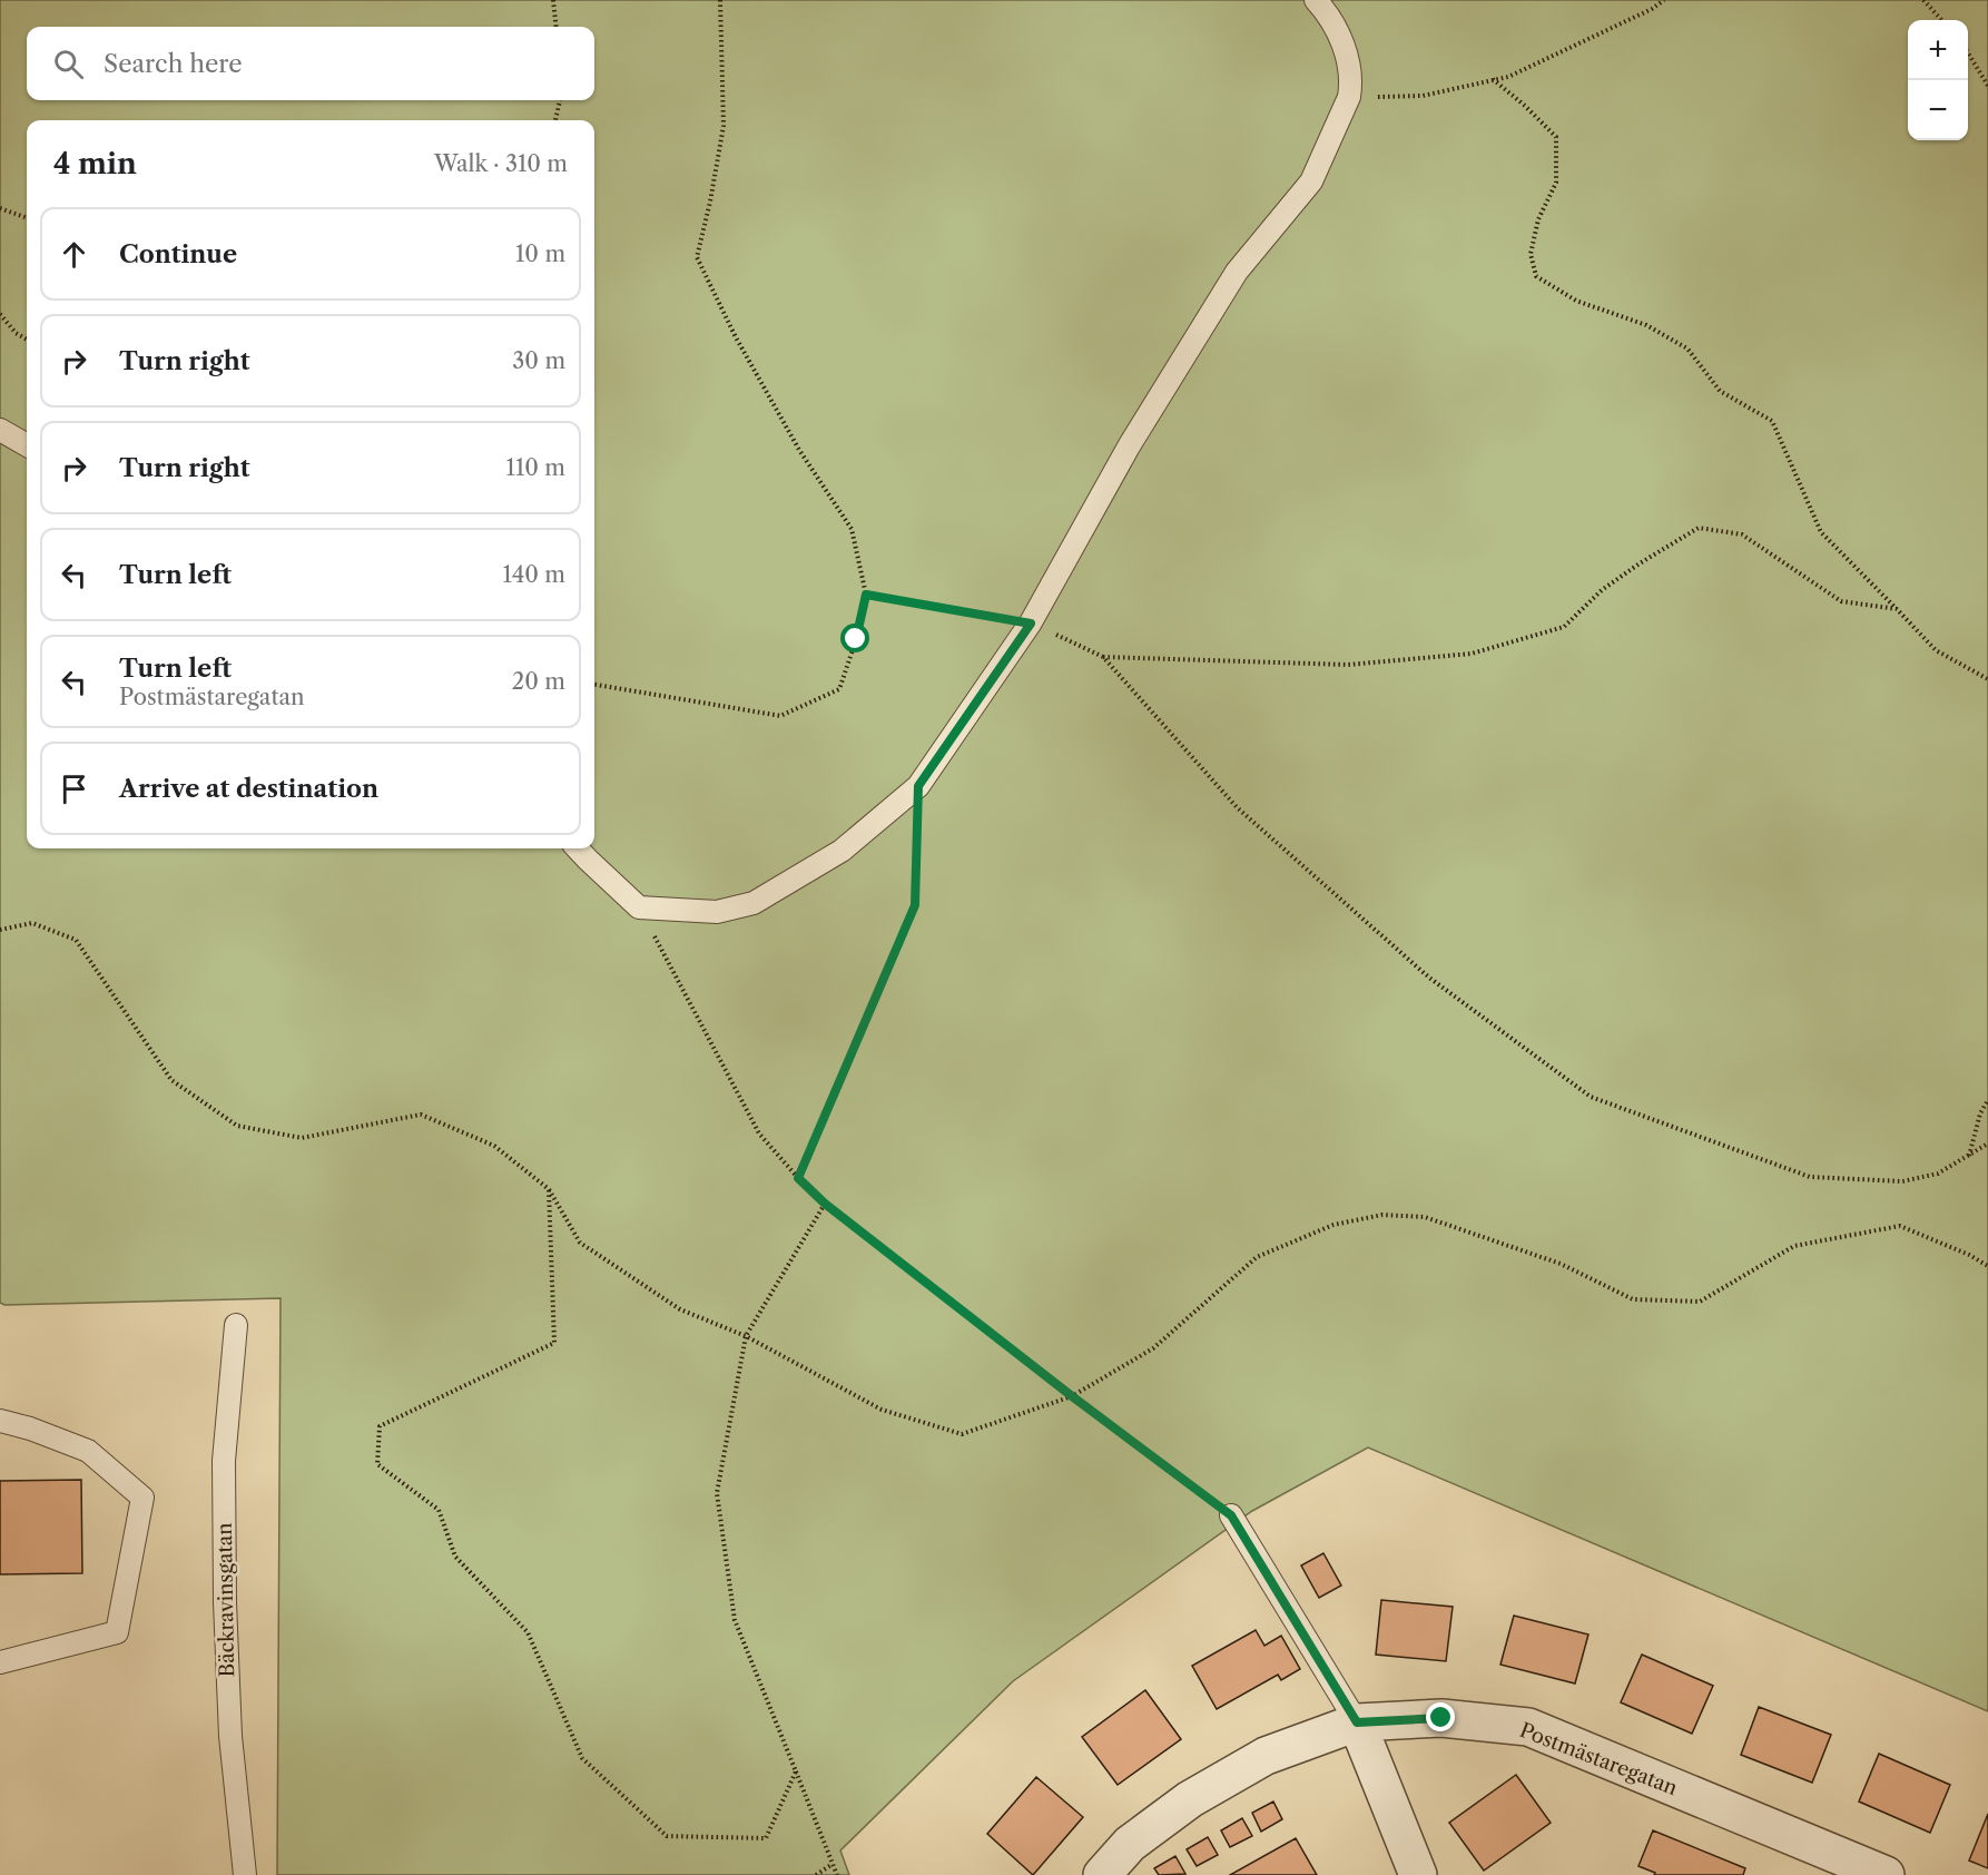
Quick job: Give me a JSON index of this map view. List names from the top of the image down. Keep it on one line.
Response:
{"streets":{"street":["Postmästaregatan"],"lane":["Bäckravinsgatan"]},"page":{"map_buttons":["+","−"],"search":"Search here","heading":["4 min","Walk · 310 m"],"list":[["Continue","10 m"],["Turn right","30 m"],["Turn right","110 m"],["Turn left","140 m"],["Turn left","Postmästaregatan","20 m"],"Arrive at destination"]}}
